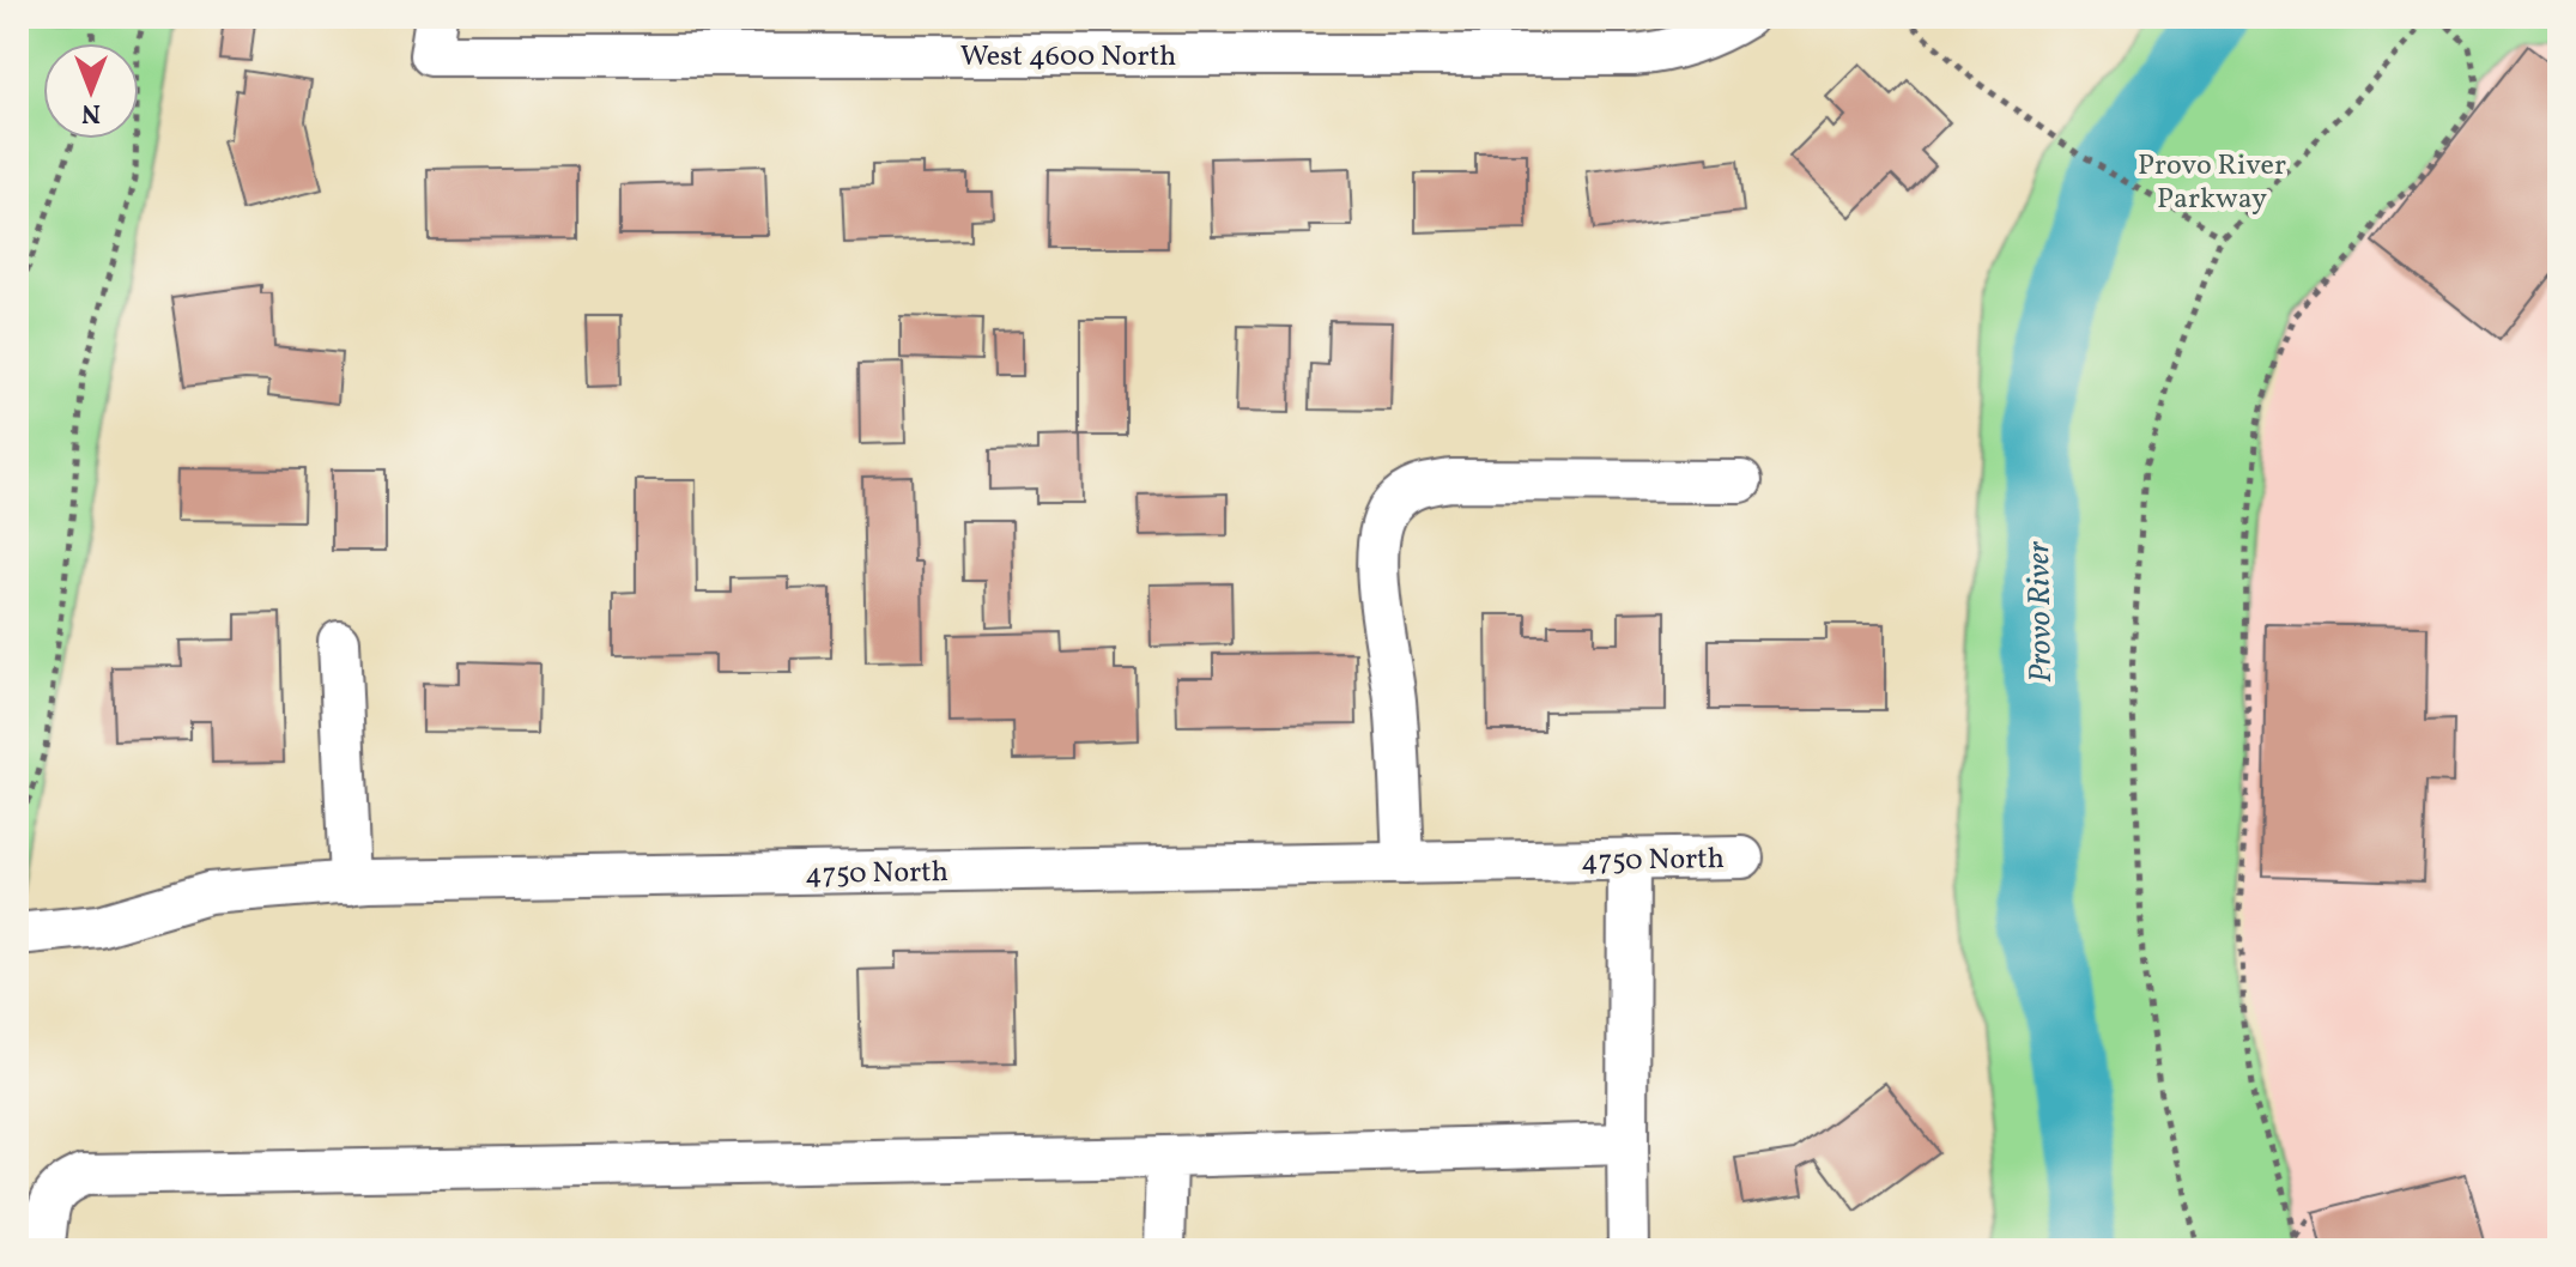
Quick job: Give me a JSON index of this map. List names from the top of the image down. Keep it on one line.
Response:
{"streets":{"street":["West 4600 North","4750 North"]},"water":["Provo River"],"parks":["Provo River Parkway"],"north":"bottom"}
